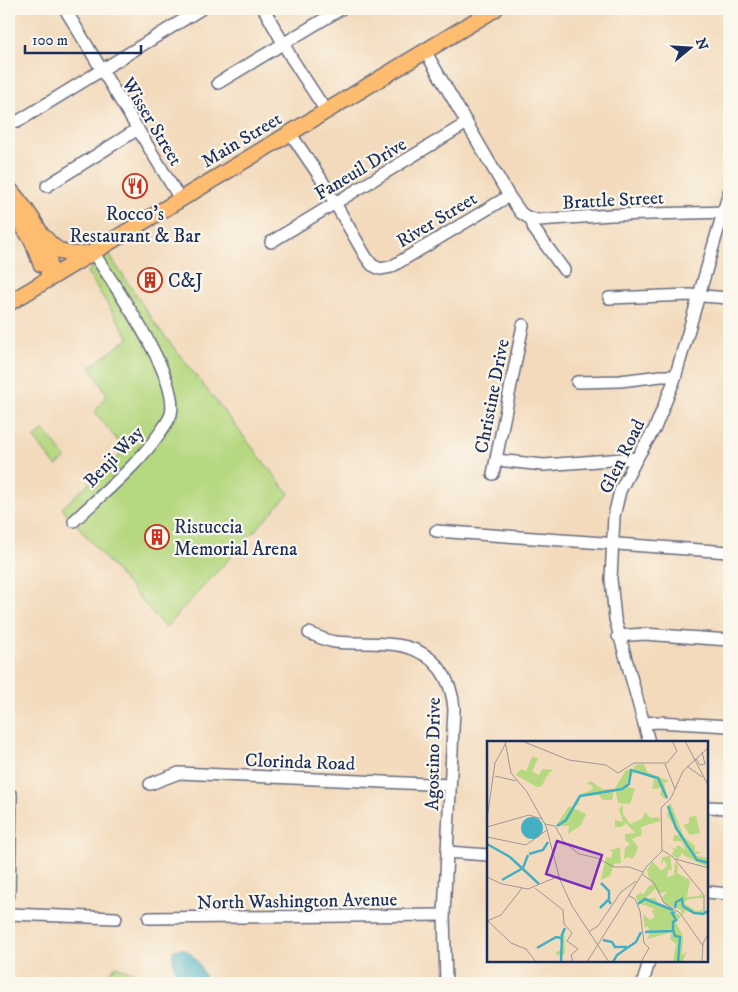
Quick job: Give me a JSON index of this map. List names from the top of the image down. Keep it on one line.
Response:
{"streets":{"main road":["Main Street"],"street":["Wisser Street","Faneuil Drive","Brattle Street","River Street","Christine Drive","Benji Way","Glen Road","Agostino Drive","Clorinda Road","North Washington Avenue"]},"crossings":[["Wisser Street","Main Street"],["Main Street","Benji Way"],["Faneuil Drive","River Street"],["Brattle Street","Glen Road"],["Agostino Drive","Clorinda Road"],["Agostino Drive","North Washington Avenue"]],"places":{"restaurant":["Rocco's Restaurant & Bar"],"building":["C&J","Ristuccia Memorial Arena"]},"scale_bar":"100 m","north":"right"}
